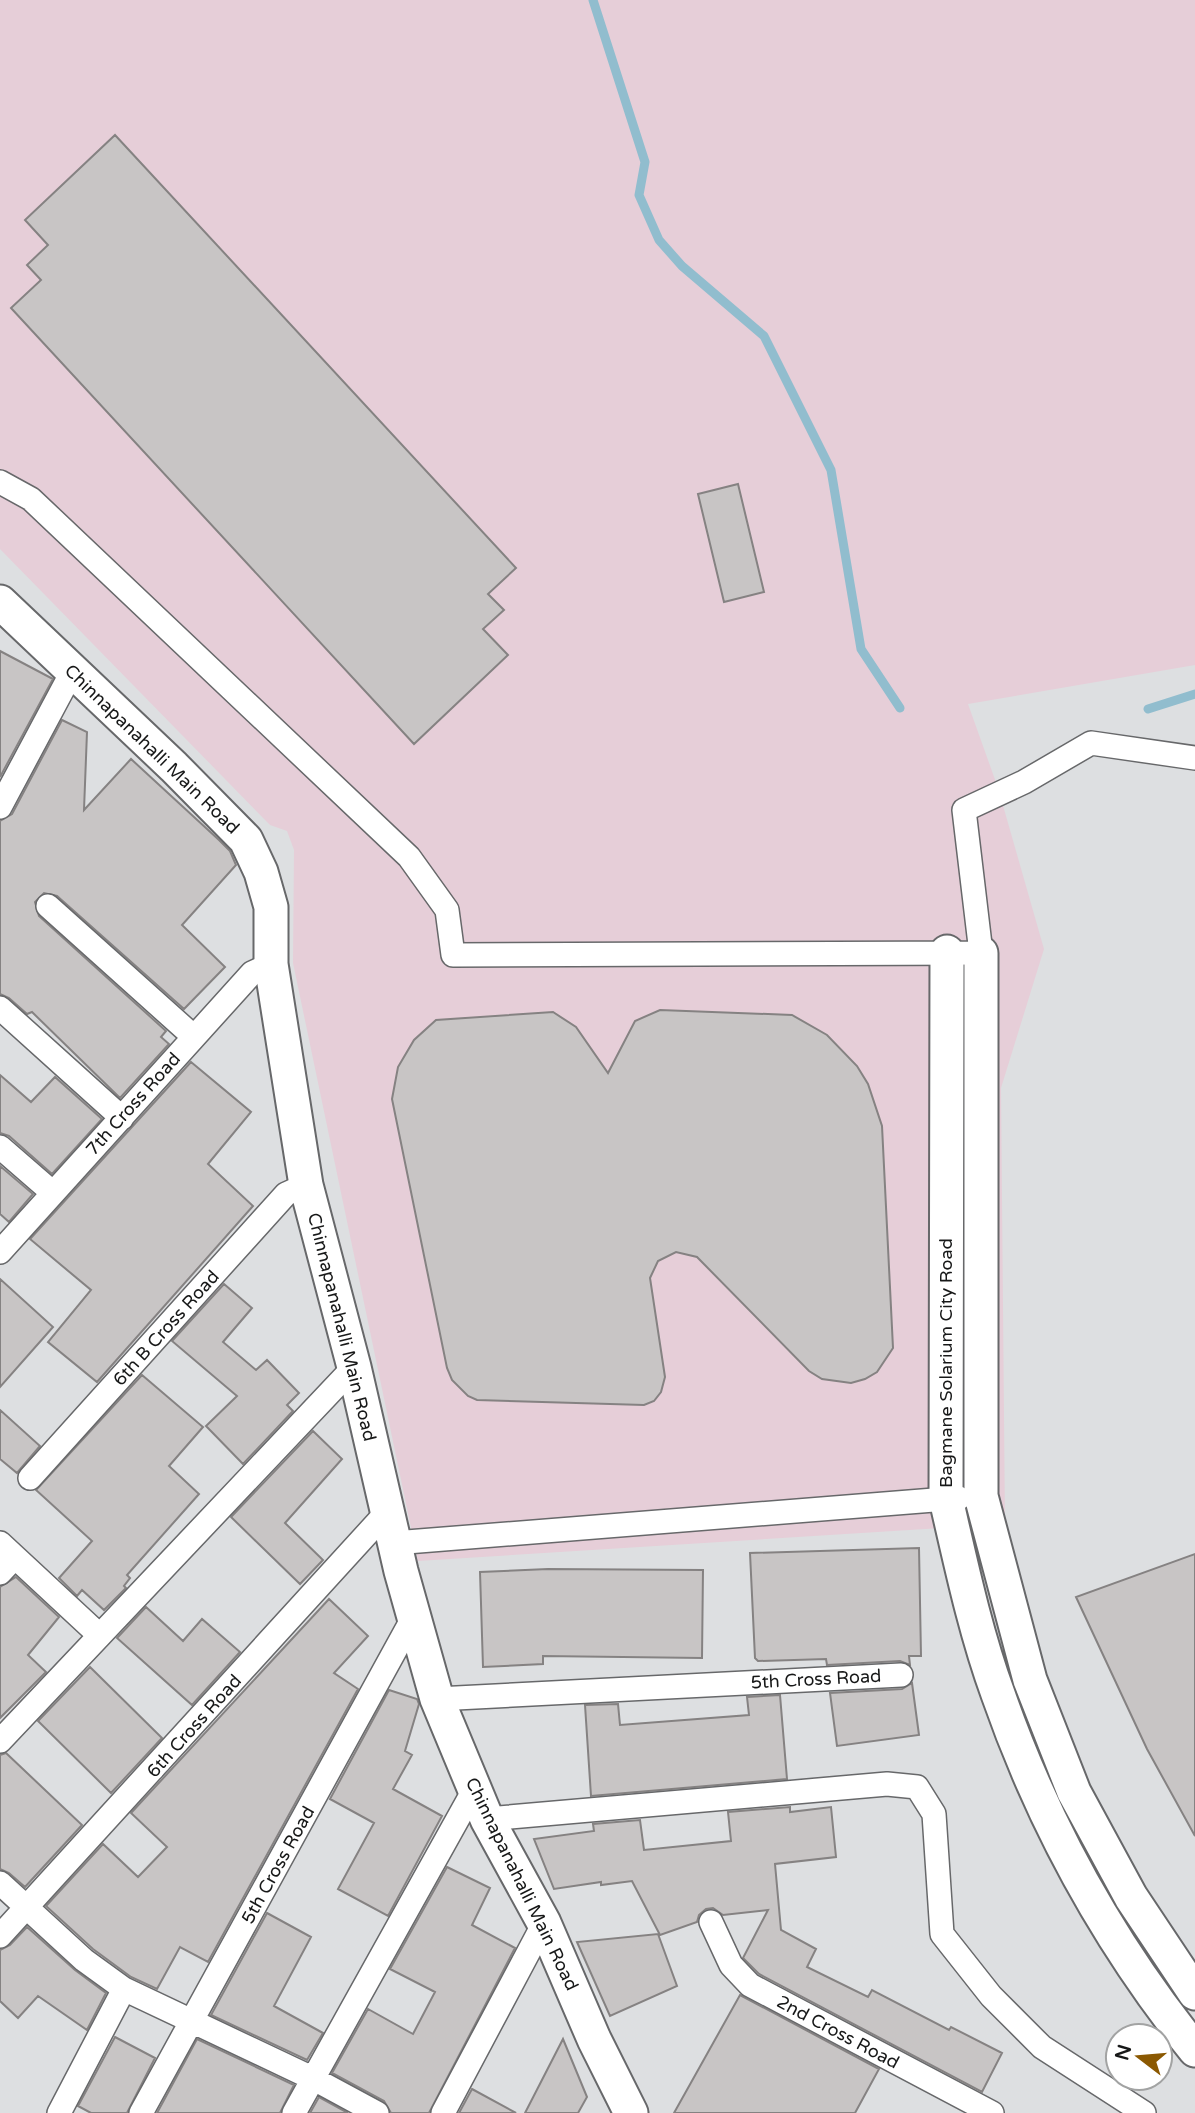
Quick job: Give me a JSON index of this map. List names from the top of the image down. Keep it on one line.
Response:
{"streets":{"street":["Chinnapanahalli Main Road","7th Cross Road","6th B Cross Road","Bagmane Solarium City Road","5th Cross Road","6th Cross Road","2nd Cross Road"]},"crossings":[["Chinnapanahalli Main Road","7th Cross Road"],["Chinnapanahalli Main Road","6th B Cross Road"],["Chinnapanahalli Main Road","5th Cross Road"],["Chinnapanahalli Main Road","6th Cross Road"]],"north":"left"}
